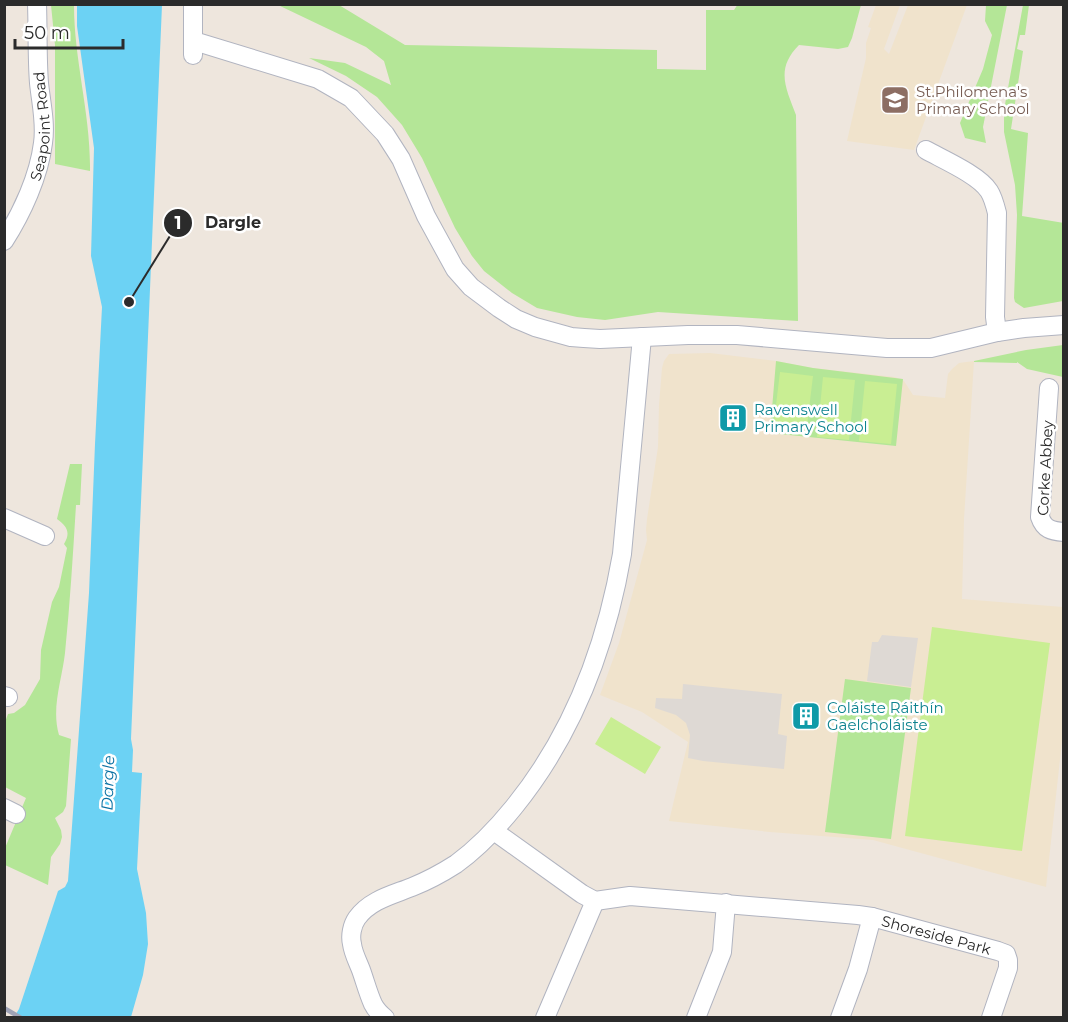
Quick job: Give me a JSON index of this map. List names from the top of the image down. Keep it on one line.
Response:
{"streets":{"street":["Seapoint Road","Corke Abbey","Shoreside Park"]},"water":["Dargle"],"places":{"school or university":["St.Philomena's Primary School"],"other":["Dargle"],"building":["Ravenswell Primary School","Coláiste Ráithín Gaelcholáiste"]},"scale_bar":"50 m"}
